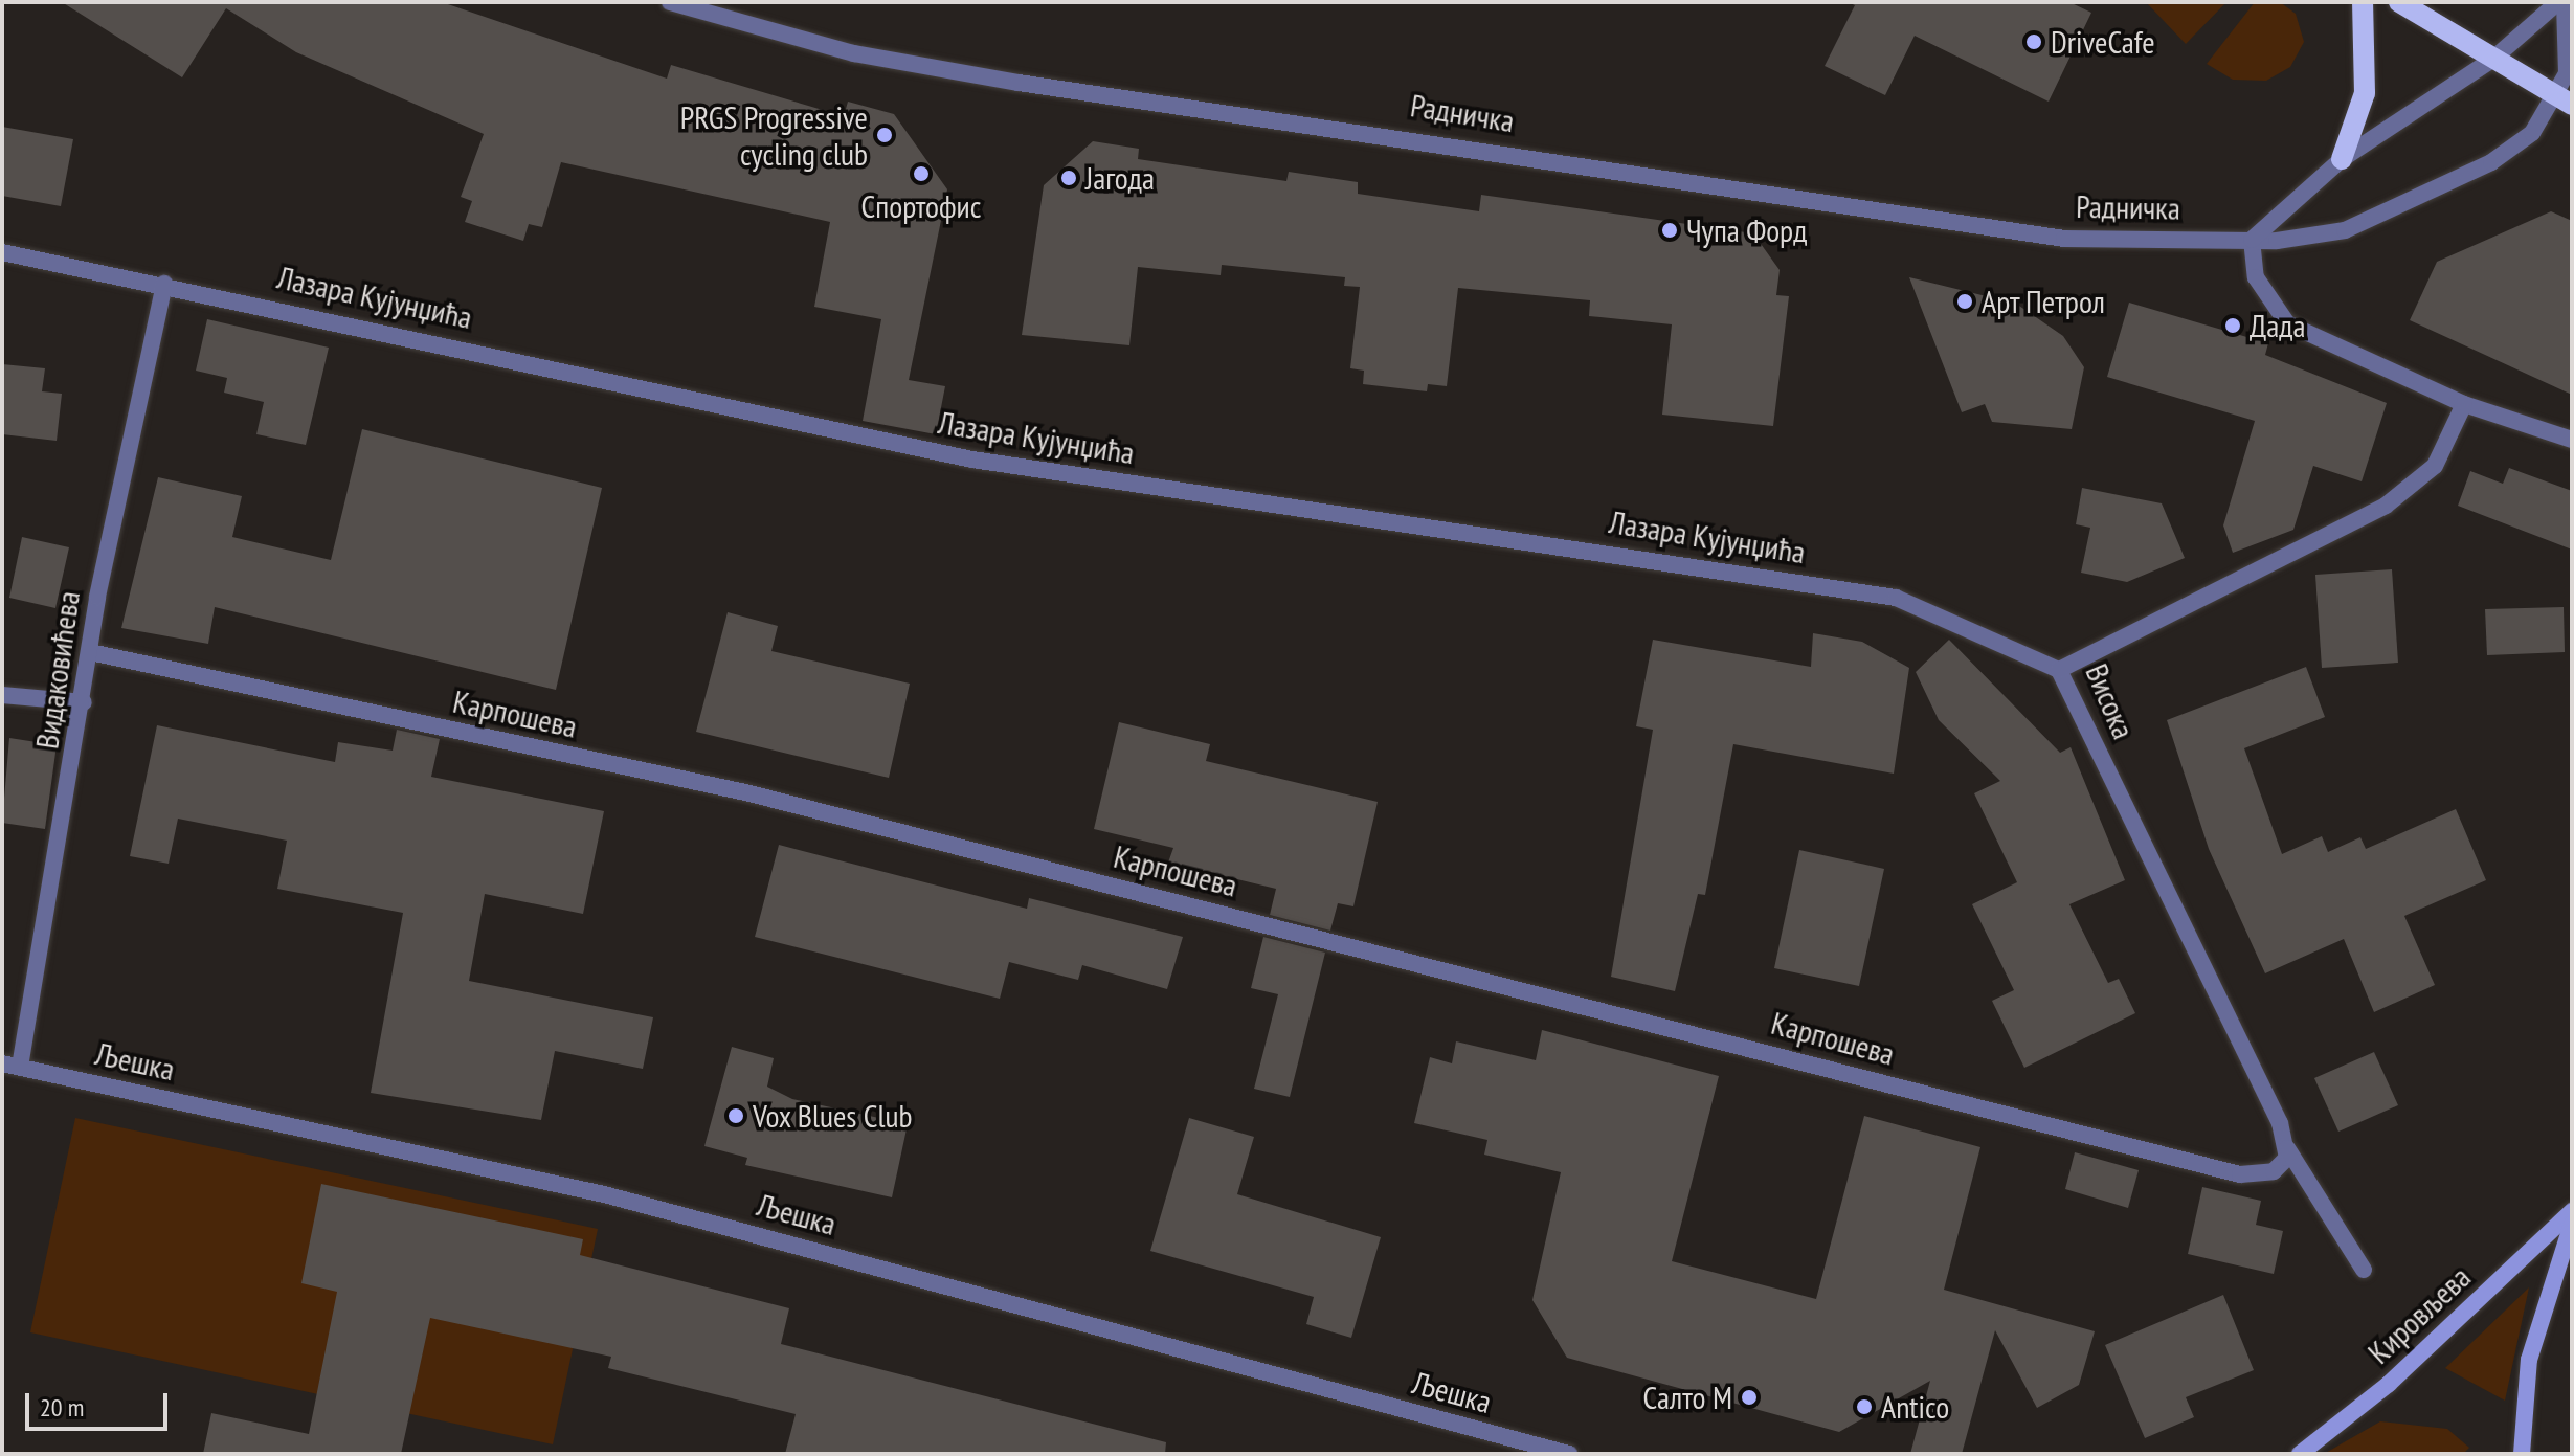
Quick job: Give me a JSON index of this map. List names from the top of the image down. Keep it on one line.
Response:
{"streets":{"main road":["Кировљева"],"street":["Радничка","Лазара Кујунџића","Видаковићева","Висока","Карпошева","Љешка"]},"crossings":[["Лазара Кујунџића","Видаковићева"],["Лазара Кујунџића","Висока"],["Видаковићева","Карпошева"],["Видаковићева","Љешка"],["Висока","Карпошева"]],"places":["DriveCafe","PRGS Progressive cycling club","Спортофис","Јагода","Чупа Форд","Арт Петрол","Дада","Vox Blues Club","Салто М","Antico"],"scale_bar":"20 m"}
